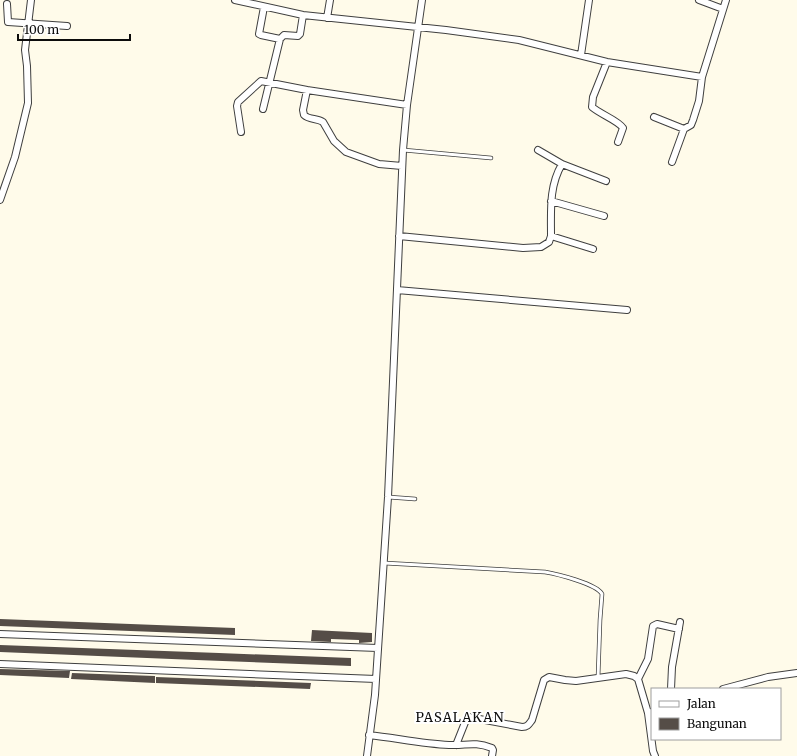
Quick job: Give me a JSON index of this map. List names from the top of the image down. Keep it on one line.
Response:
{"districts":["PASALAKAN"],"legend":["Jalan","Bangunan"],"scale_bar":"100 m"}
